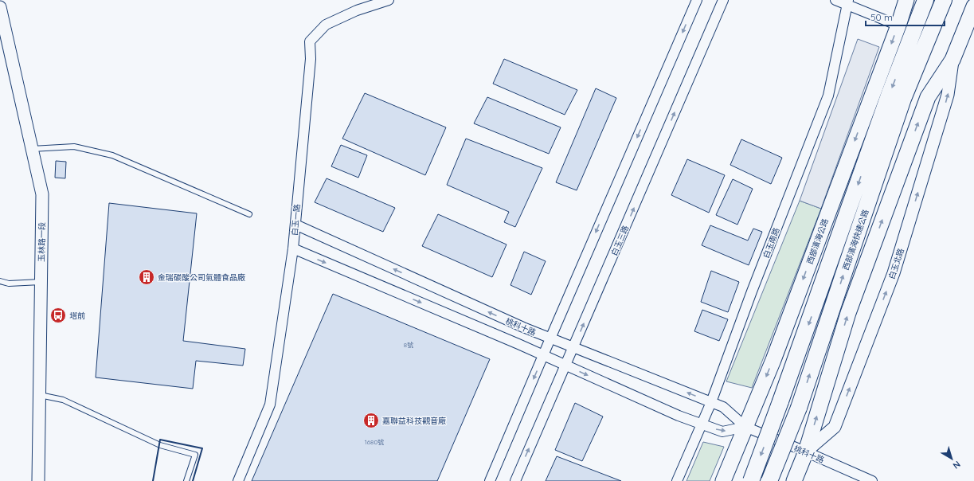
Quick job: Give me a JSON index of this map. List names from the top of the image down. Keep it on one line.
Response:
{"streets":{"highway":["西部濱海快速公路"],"main road":["西部濱海公路"],"street":["白玉一路","白玉三路","玉林路一段","白玉南路","白玉北路","桃科十路"]},"crossings":[["白玉一路","桃科十路"],["白玉三路","桃科十路"],["西部濱海公路","桃科十路"],["白玉南路","桃科十路"],["白玉北路","桃科十路"]],"one_way":["白玉北路"],"places":{"building":["金瑞碳酸公司氣體食品廠","嘉聯益科技觀音廠"],"bus stop":["塔前"]},"house_numbers":["8號","1680號"],"scale_bar":"50 m","north":"bottom right"}
